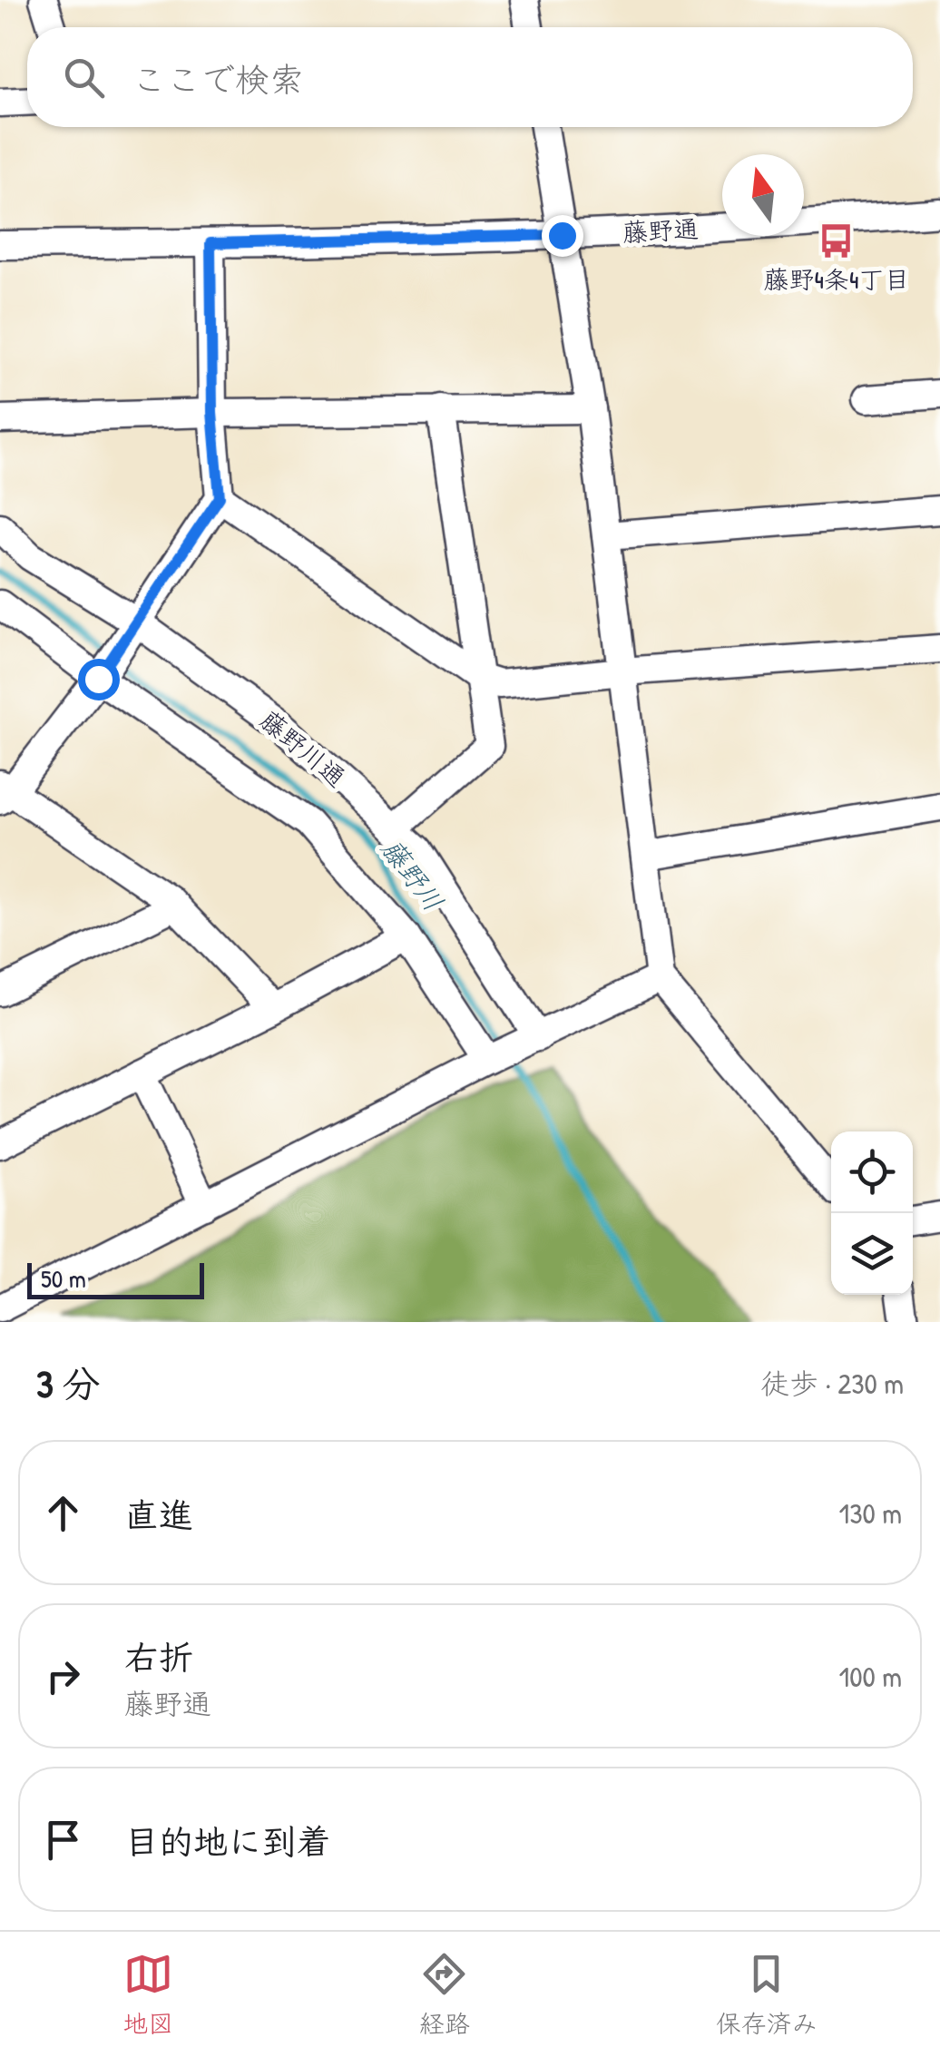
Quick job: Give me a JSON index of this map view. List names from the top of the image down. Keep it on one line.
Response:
{"streets":{"street":["藤野通","藤野川通"]},"water":["藤野川"],"places":{"bus stop":["藤野4条4丁目"]},"scale_bar":"50 m","north":"top","page":{"search":"ここで検索","scale":"50 m","heading":["3 分","徒歩 · 230 m"],"list":[["直進","130 m"],["右折","藤野通","100 m"],"目的地に到着"],"nav":["地図","経路","保存済み"]}}
